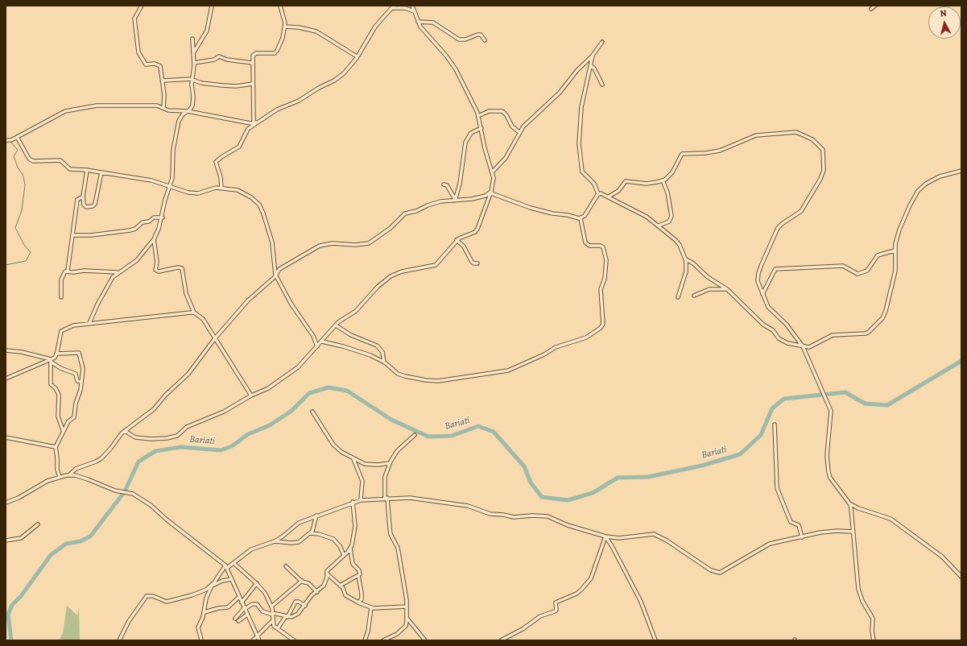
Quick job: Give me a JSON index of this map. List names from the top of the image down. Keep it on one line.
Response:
{"water":["Bariati"],"north":"top"}
